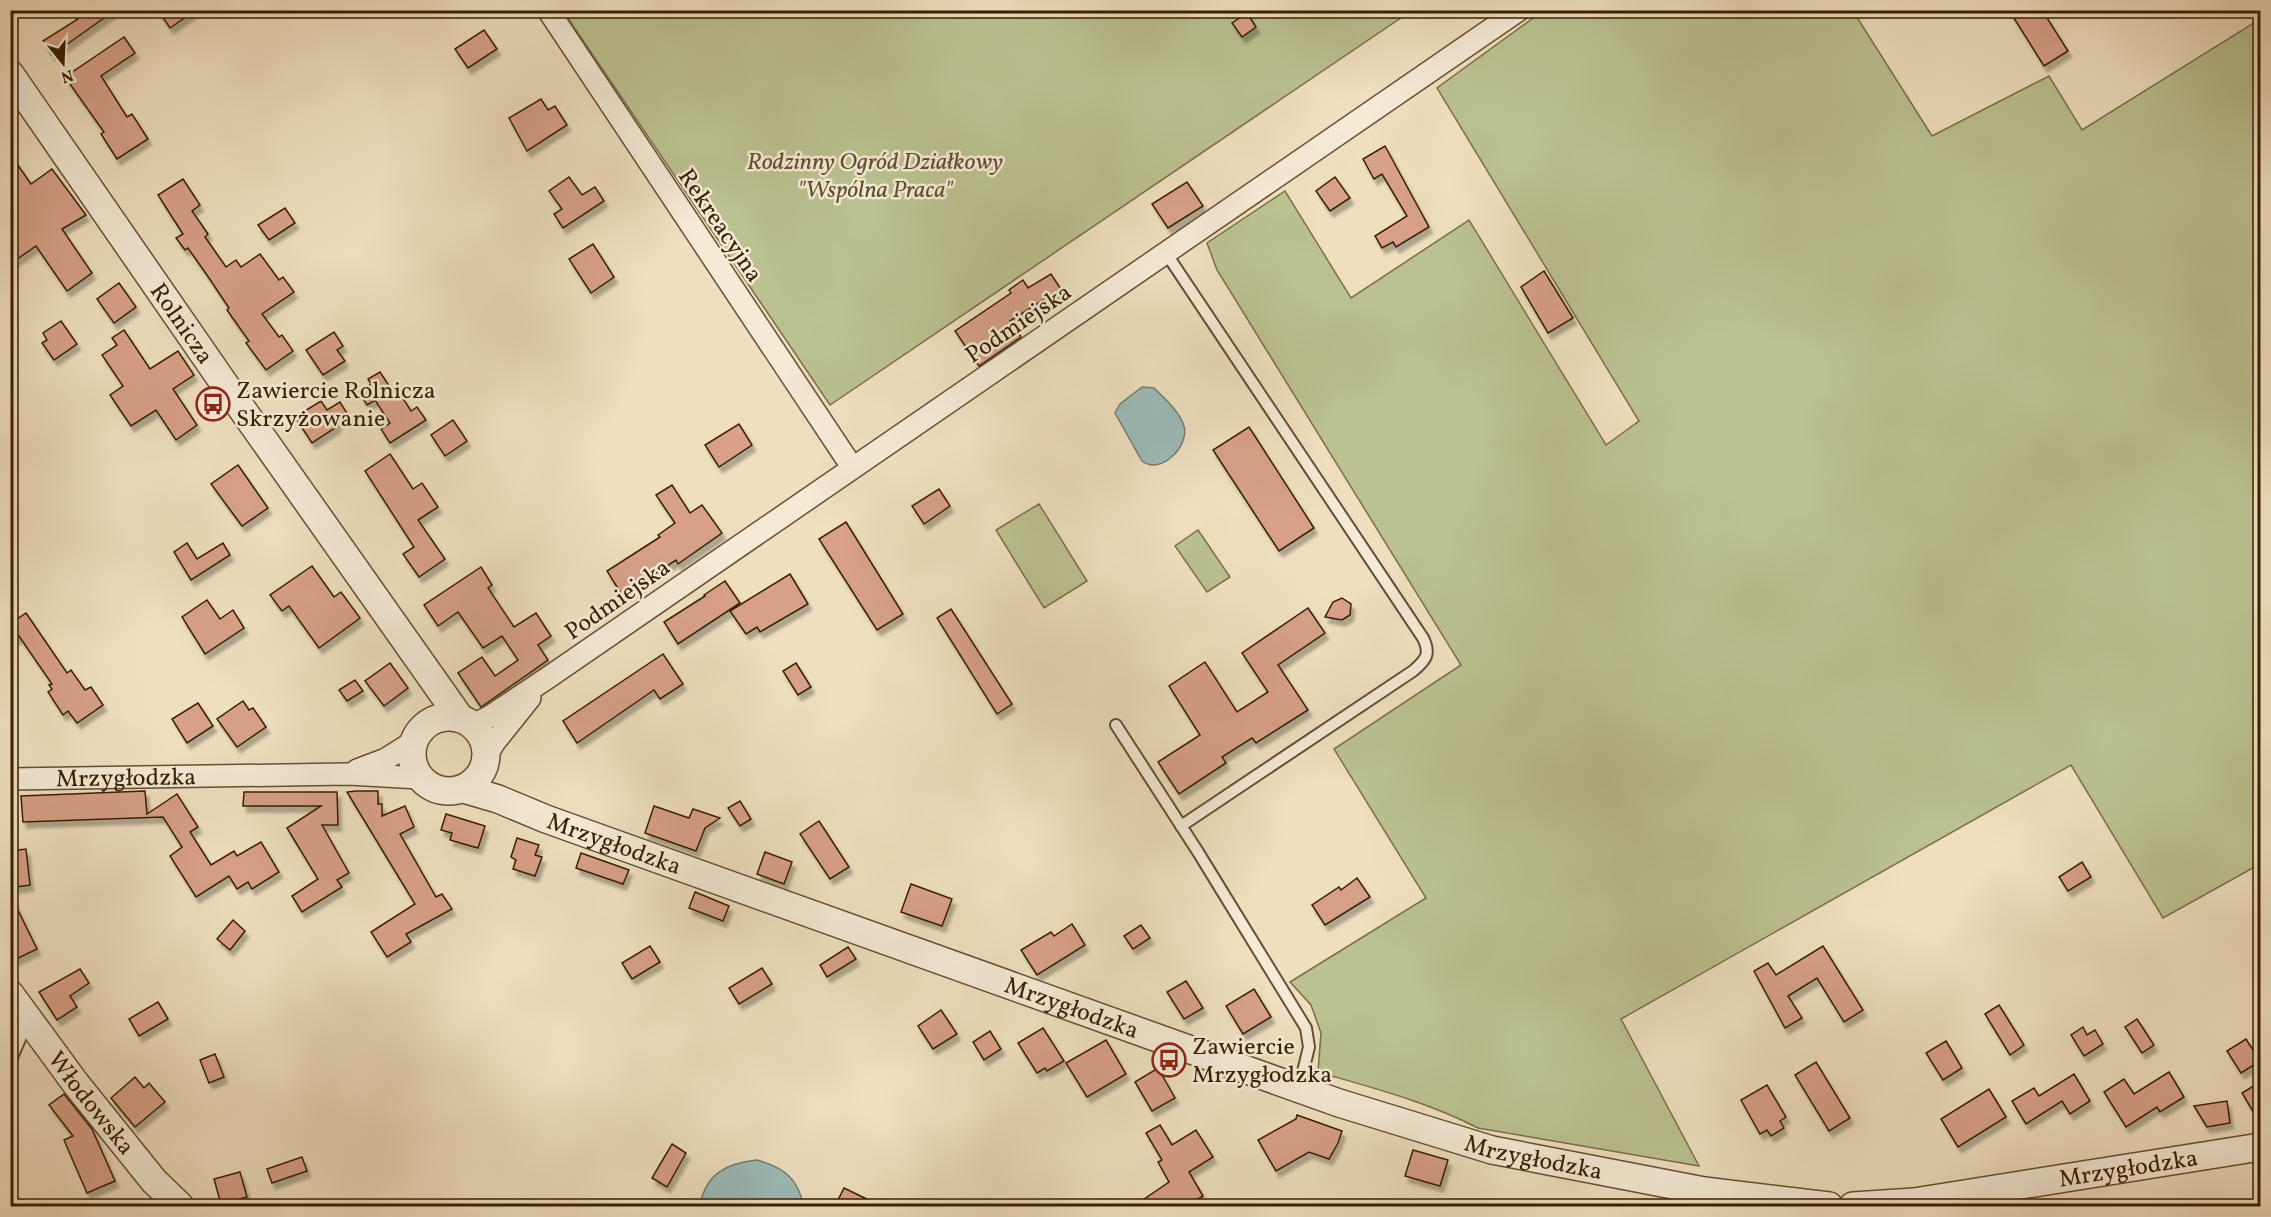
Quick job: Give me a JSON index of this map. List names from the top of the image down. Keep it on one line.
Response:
{"streets":{"street":["Rekreacyjna","Rolnicza","Podmiejska","Mrzygłodzka","Włodowska"]},"crossings":[["Rekreacyjna","Podmiejska"],["Rolnicza","Podmiejska"],["Rolnicza","Mrzygłodzka"],["Podmiejska","Mrzygłodzka"]],"parks":["Rodzinny Ogród Działkowy \"Wspólna Praca\""],"places":{"bus stop":["Zawiercie Rolnicza Skrzyżowanie","Zawiercie Mrzygłodzka"]},"north":"bottom"}
